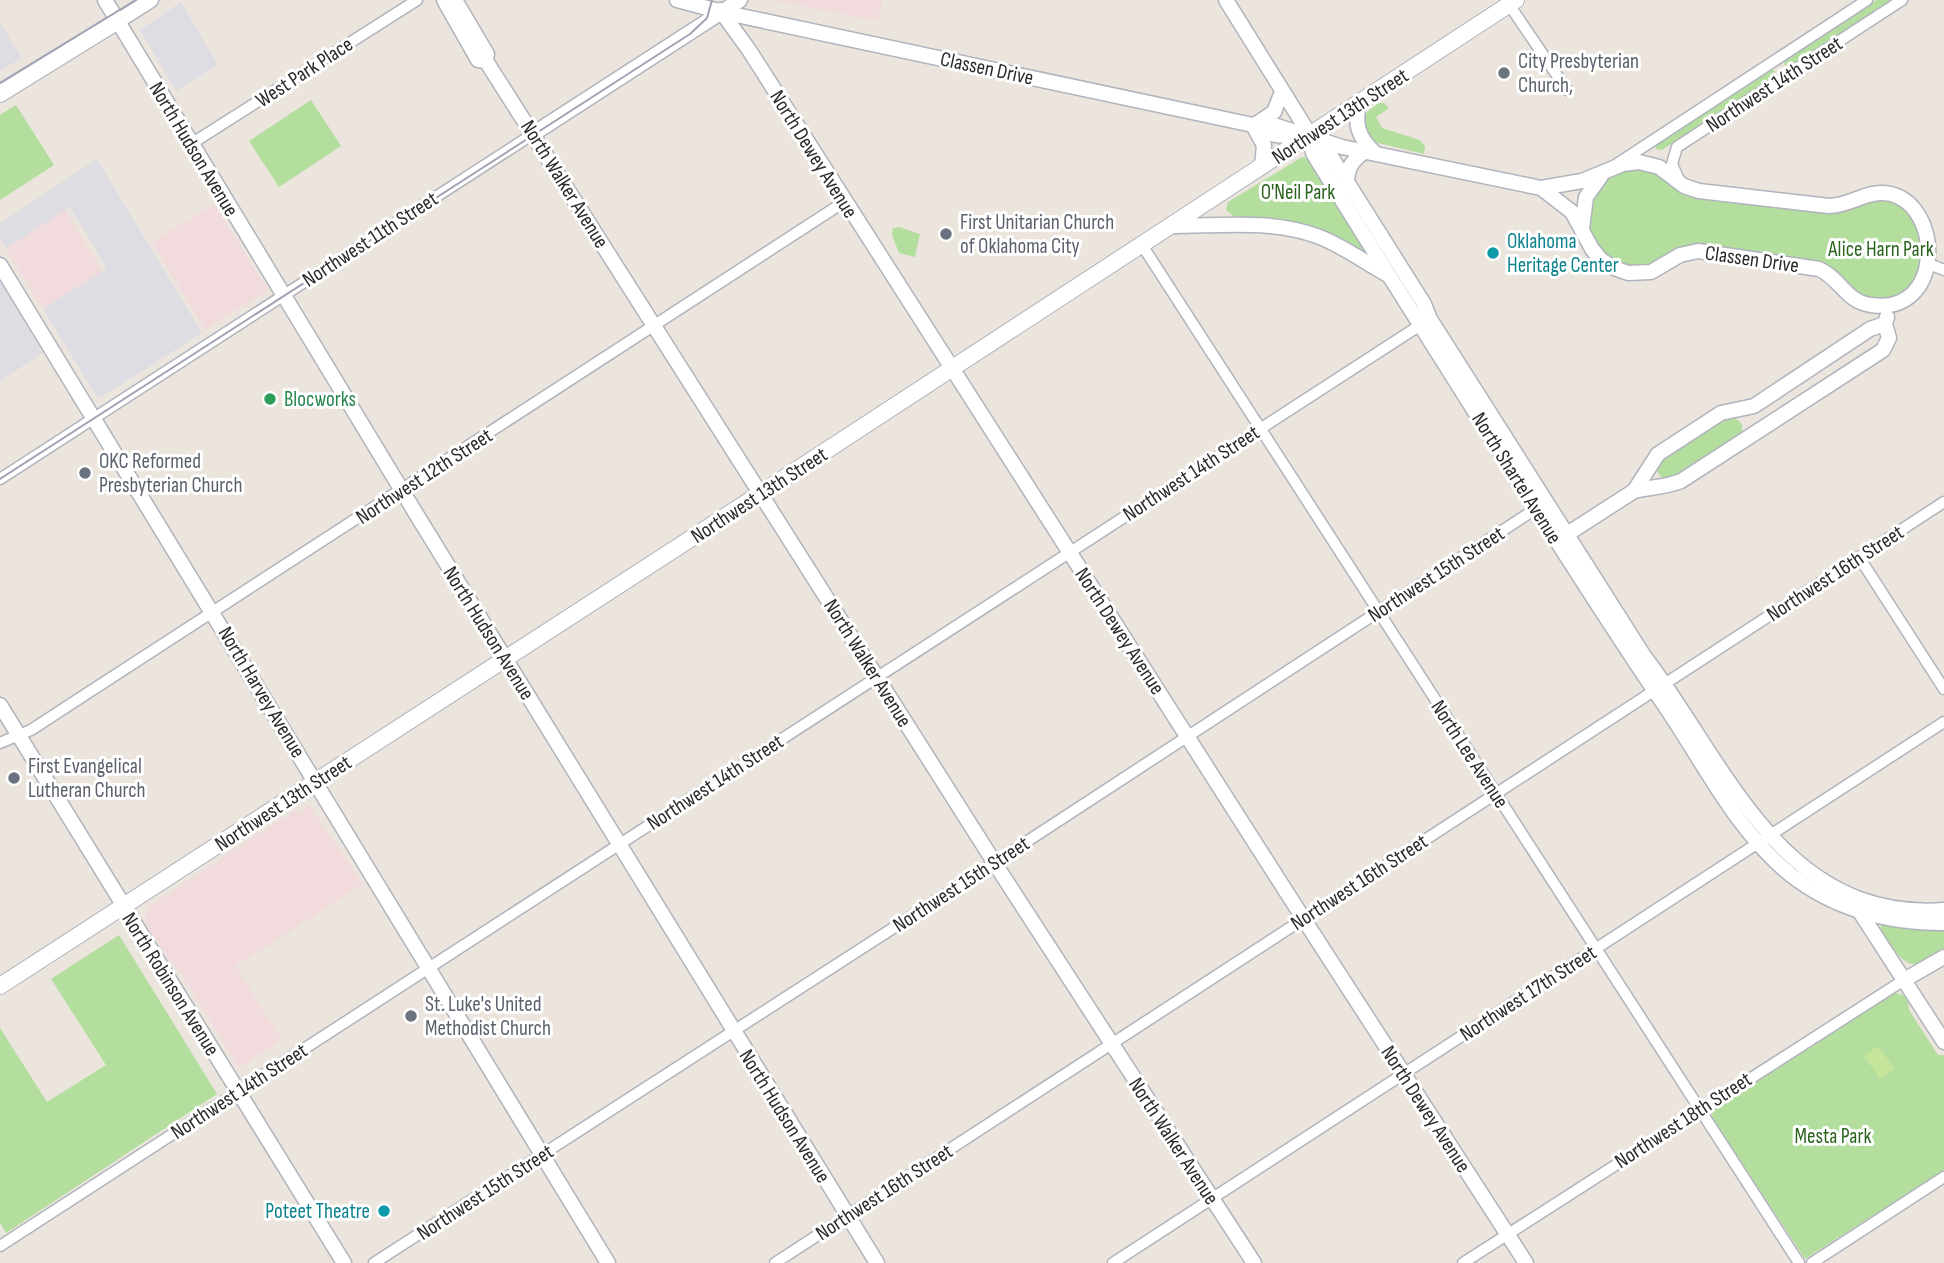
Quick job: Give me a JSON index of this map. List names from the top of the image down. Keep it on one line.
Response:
{"streets":{"main road":["Northwest 13th Street"],"street":["Classen Drive","West Park Place","Northwest 14th Street","North Hudson Avenue","North Dewey Avenue","North Walker Avenue","Northwest 11th Street","Northwest 12th Street","North Shartel Avenue","Northwest 16th Street","Northwest 15th Street","North Harvey Avenue","North Lee Avenue","North Robinson Avenue","Northwest 17th Street","Northwest 18th Street"]},"crossings":[["Classen Drive","Northwest 14th Street"],["Classen Drive","Northwest 13th Street"],["Classen Drive","North Dewey Avenue"],["Classen Drive","Northwest 11th Street"],["Classen Drive","North Shartel Avenue"],["West Park Place","North Hudson Avenue"],["Northwest 14th Street","North Hudson Avenue"],["Northwest 14th Street","North Dewey Avenue"],["Northwest 14th Street","North Walker Avenue"],["Northwest 14th Street","North Shartel Avenue"],["Northwest 14th Street","North Harvey Avenue"],["Northwest 14th Street","North Lee Avenue"],["Northwest 14th Street","North Robinson Avenue"],["Northwest 13th Street","North Hudson Avenue"],["Northwest 13th Street","North Dewey Avenue"],["Northwest 13th Street","North Walker Avenue"],["Northwest 13th Street","North Shartel Avenue"],["Northwest 13th Street","North Harvey Avenue"],["Northwest 13th Street","North Lee Avenue"],["Northwest 13th Street","North Robinson Avenue"],["North Hudson Avenue","Northwest 11th Street"],["North Hudson Avenue","Northwest 12th Street"],["North Hudson Avenue","Northwest 16th Street"],["North Hudson Avenue","Northwest 15th Street"],["North Dewey Avenue","Northwest 11th Street"],["North Dewey Avenue","Northwest 12th Street"],["North Dewey Avenue","Northwest 16th Street"],["North Dewey Avenue","Northwest 15th Street"],["North Dewey Avenue","Northwest 17th Street"],["North Dewey Avenue","Northwest 18th Street"],["North Walker Avenue","Northwest 11th Street"],["North Walker Avenue","Northwest 12th Street"],["North Walker Avenue","Northwest 16th Street"],["North Walker Avenue","Northwest 15th Street"],["North Walker Avenue","Northwest 17th Street"],["Northwest 11th Street","North Harvey Avenue"],["Northwest 12th Street","North Harvey Avenue"],["Northwest 12th Street","North Robinson Avenue"],["North Shartel Avenue","Northwest 16th Street"],["North Shartel Avenue","Northwest 15th Street"],["North Shartel Avenue","Northwest 17th Street"],["North Shartel Avenue","Northwest 18th Street"],["Northwest 16th Street","North Lee Avenue"],["Northwest 15th Street","North Harvey Avenue"],["Northwest 15th Street","North Lee Avenue"],["North Lee Avenue","Northwest 17th Street"],["North Lee Avenue","Northwest 18th Street"]],"parks":["O'Neil Park","Alice Harn Park","Mesta Park"],"places":["City Presbyterian Church,","First Unitarian Church of Oklahoma City","Oklahoma Heritage Center","Blocworks","OKC Reformed Presbyterian Church","First Evangelical Lutheran Church","St. Luke's United Methodist Church","Poteet Theatre"]}
